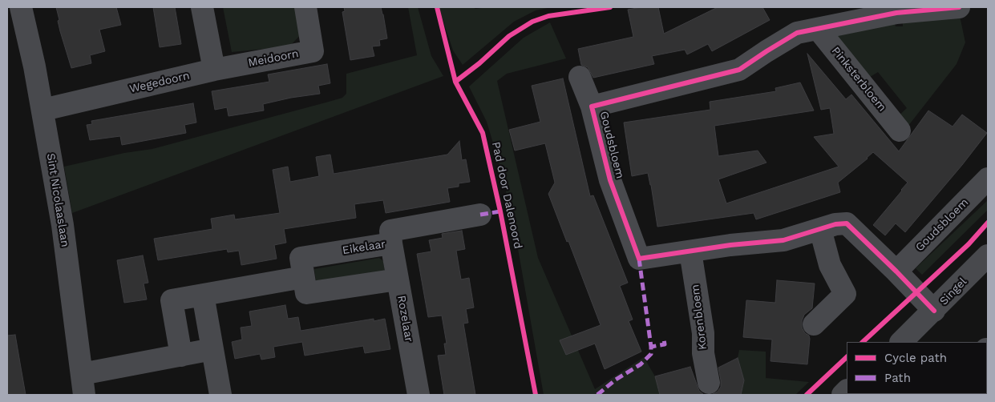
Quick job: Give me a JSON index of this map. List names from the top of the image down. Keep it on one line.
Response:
{"streets":{"street":["Meidoorn","Pinksterbloem","Wegedoorn","Goudsbloem","Sint Nicolaaslaan","Eikelaar","Singel","Korenbloem","Rozelaar"],"cycle path":["Pad door Dalenoord"]},"crossings":[["Meidoorn","Wegedoorn"],["Pinksterbloem","Goudsbloem"],["Wegedoorn","Sint Nicolaaslaan"],["Goudsbloem","Singel"],["Goudsbloem","Korenbloem"],["Eikelaar","Rozelaar"]],"legend":["Cycle path","Path"]}
